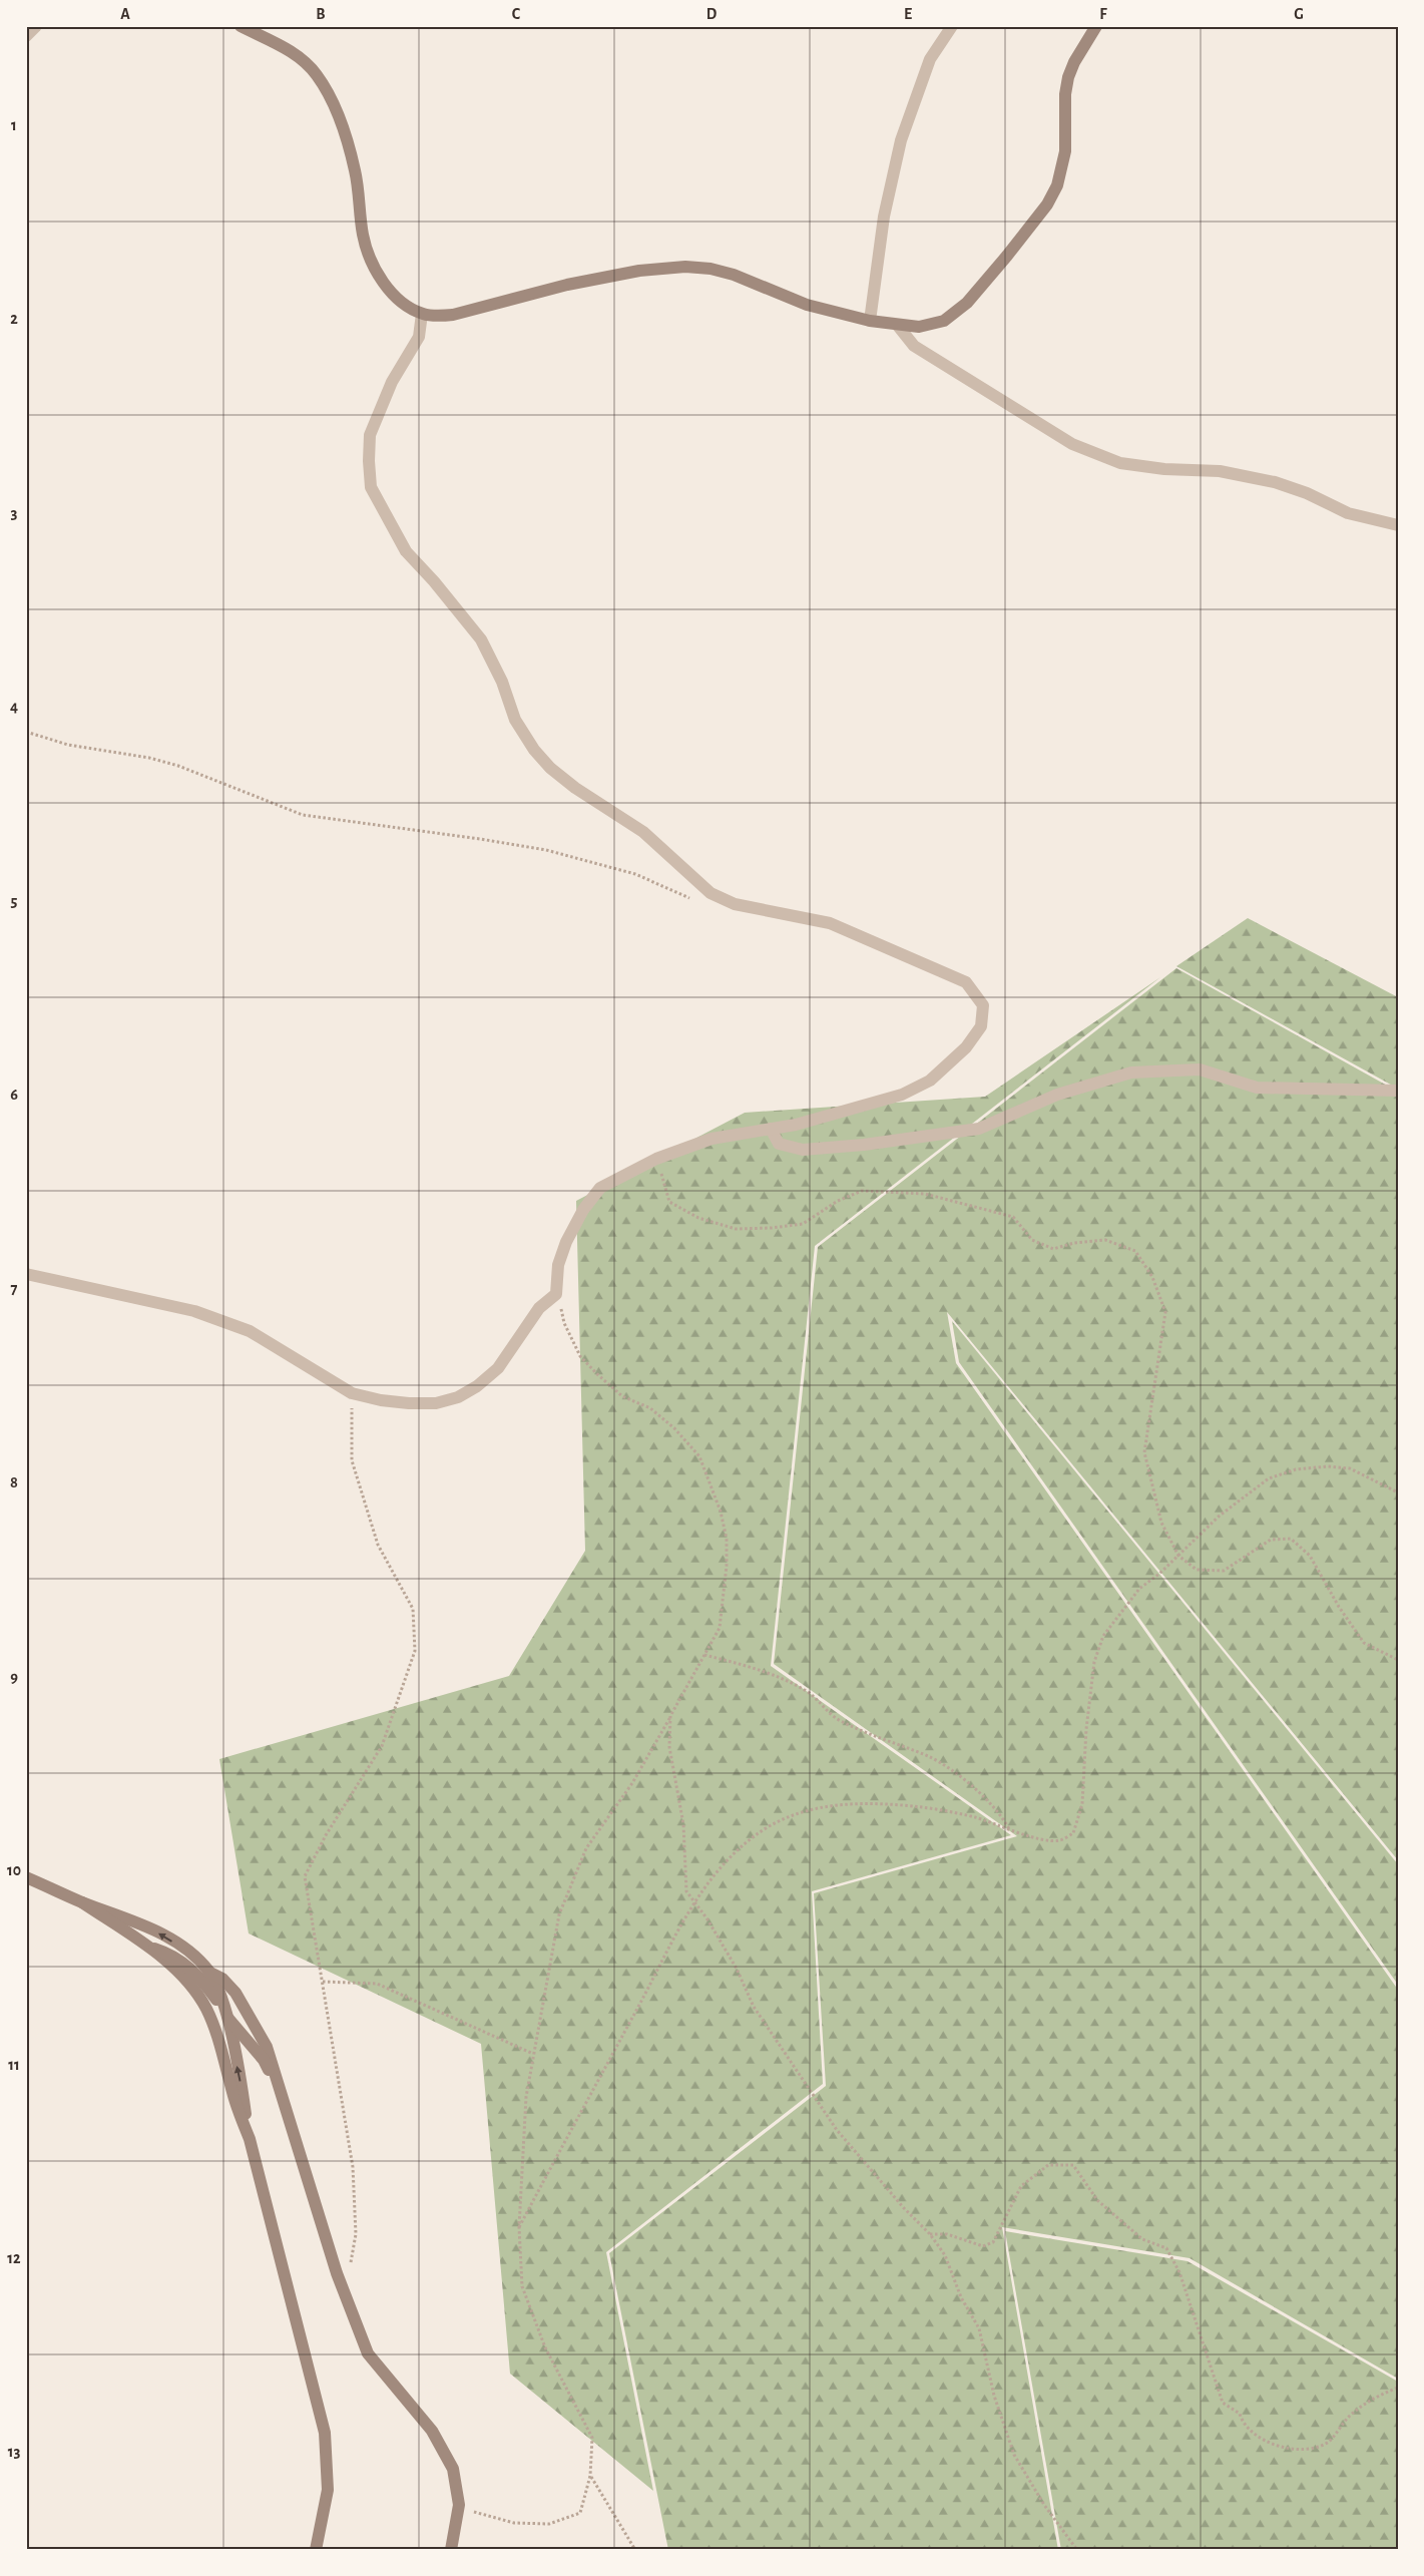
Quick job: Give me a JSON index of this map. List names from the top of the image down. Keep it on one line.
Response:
{"grid":{"columns":["A","B","C","D","E","F","G"],"rows":["1","2","3","4","5","6","7","8","9","10","11","12","13"]}}
